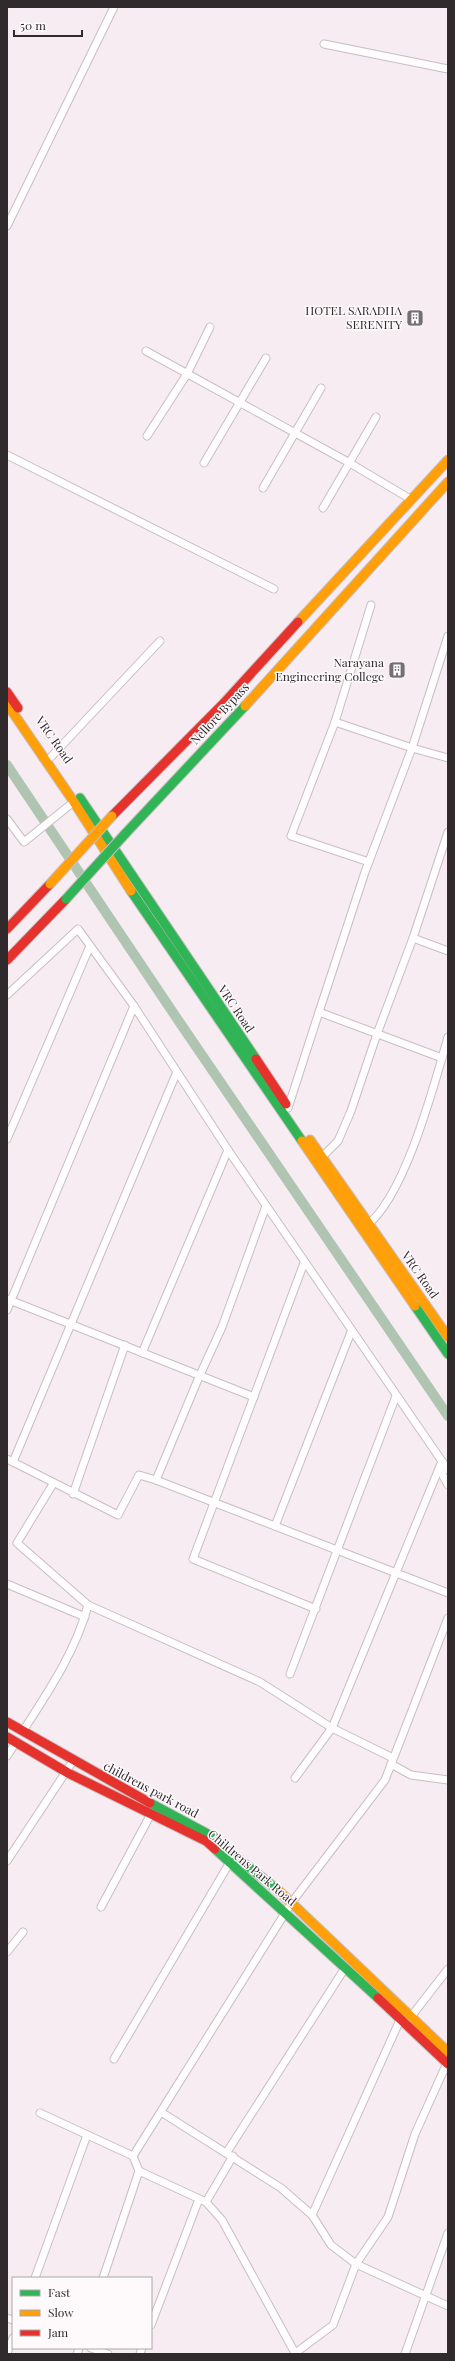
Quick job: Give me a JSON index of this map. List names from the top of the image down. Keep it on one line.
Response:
{"streets":{"main road":["Nellore Bypass","VRC Road","childrens park road","Childrens Park Road"]},"crossings":[["childrens park road","Childrens Park Road"]],"places":{"building":["HOTEL SARADHA SERENITY","Narayana Engineering College"]},"legend":["Fast","Slow","Jam"],"scale_bar":"50 m"}
